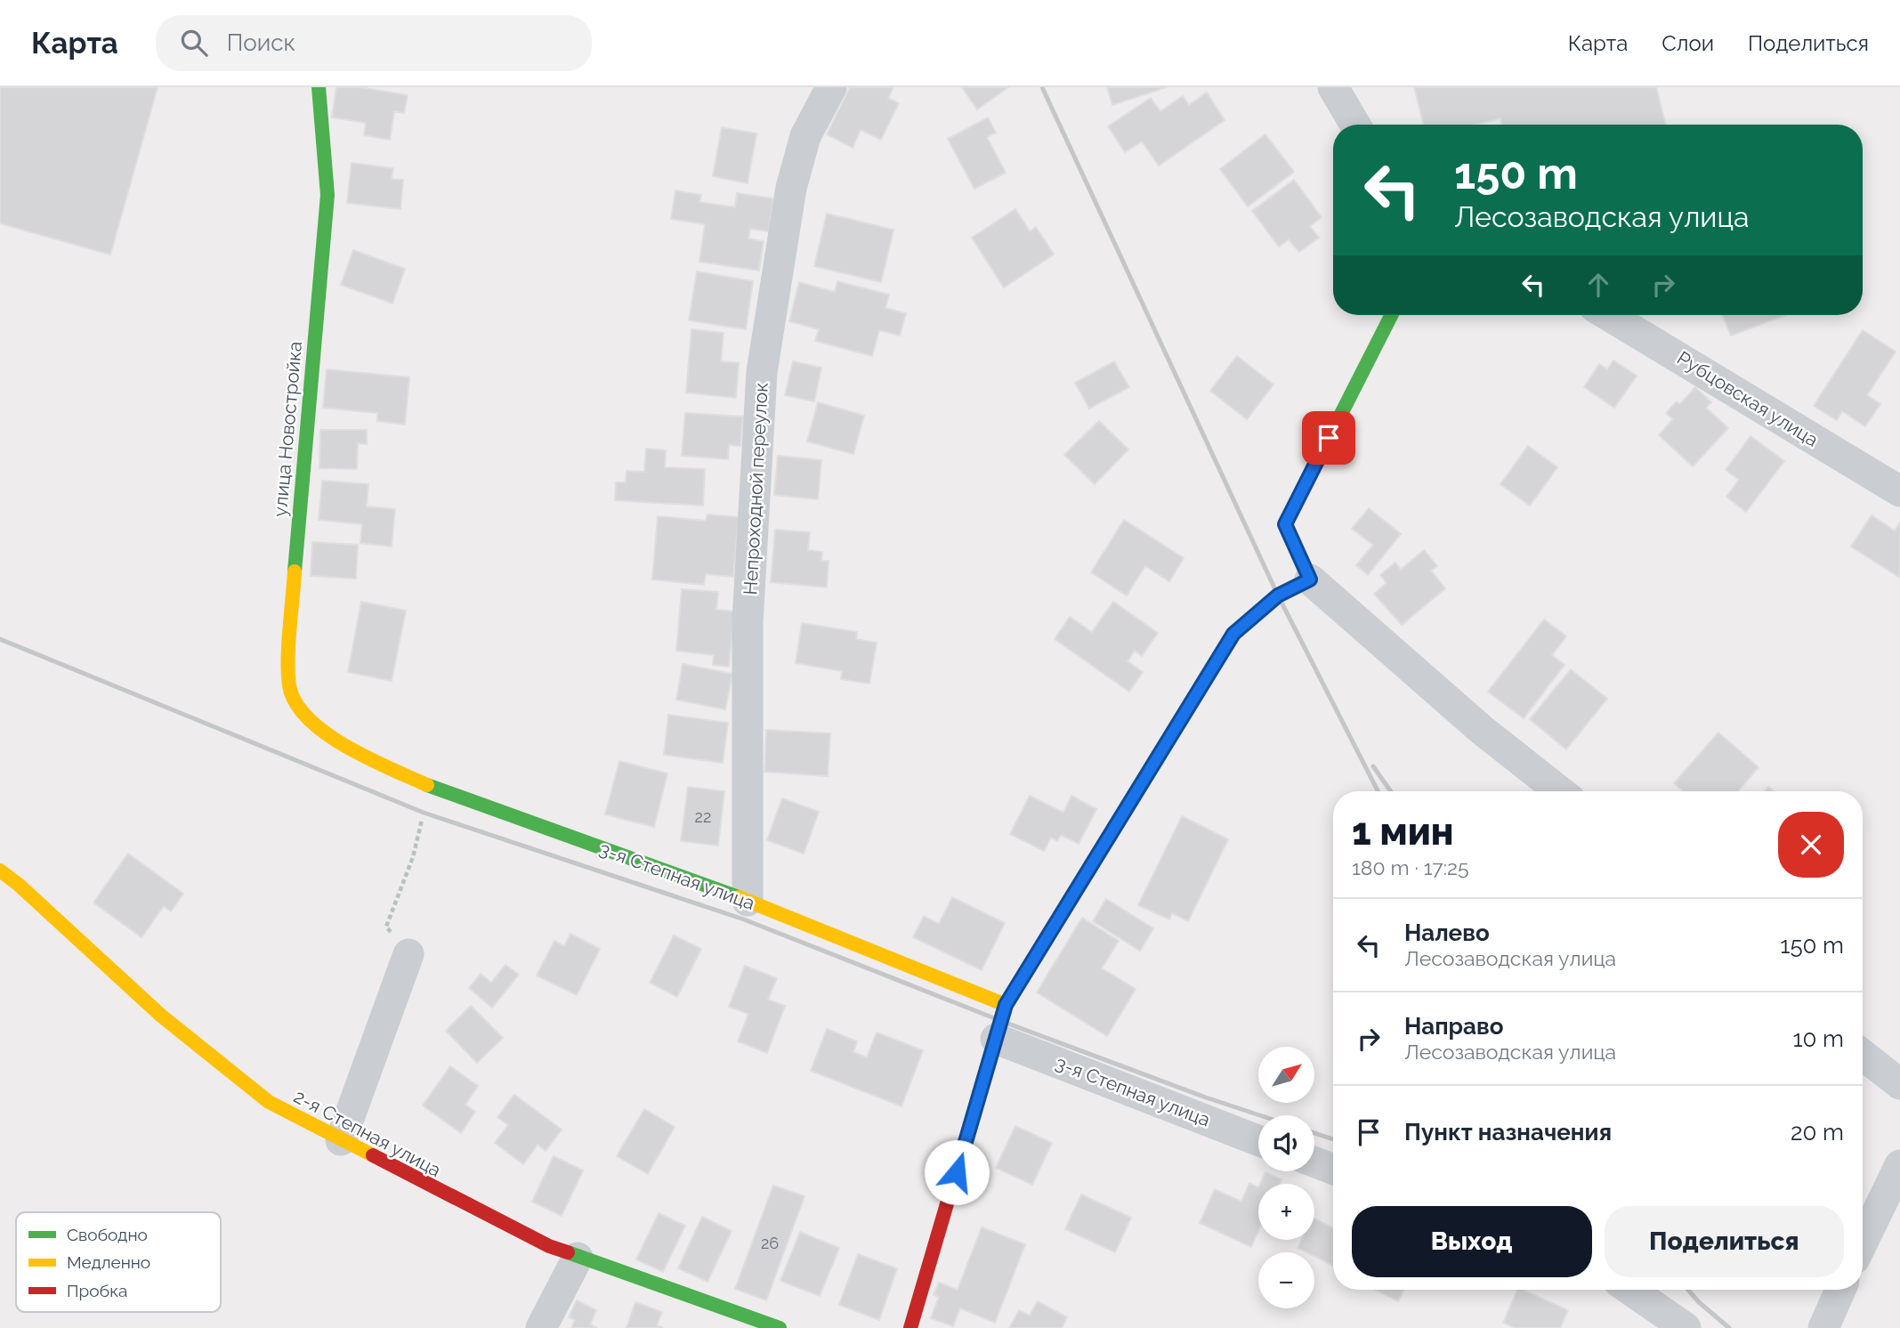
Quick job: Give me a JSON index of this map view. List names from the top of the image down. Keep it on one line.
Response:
{"streets":{"street":["Рубцовская улица","улица Новостройка","Непроходной переулок","3-я Степная улица","2-я Степная улица"]},"crossings":[["улица Новостройка","3-я Степная улица"],["Непроходной переулок","3-я Степная улица"]],"house_numbers":["22","26"],"legend":["Свободно","Медленно","Пробка"],"north":"top right","page":{"header":"Карта","search":"Поиск","nav":["Карта","Слои","Поделиться"],"turn":["150 m","Лесозаводская улица"],"heading":["1 мин","180 m · 17:25"],"list":[{"name":"Налево","note":"Лесозаводская улица","value":"150 m"},{"name":"Направо","note":"Лесозаводская улица","value":"10 m"},{"name":"Пункт назначения","value":"20 m"}],"map_buttons":["+","−"],"buttons":["Выход","Поделиться"]}}
